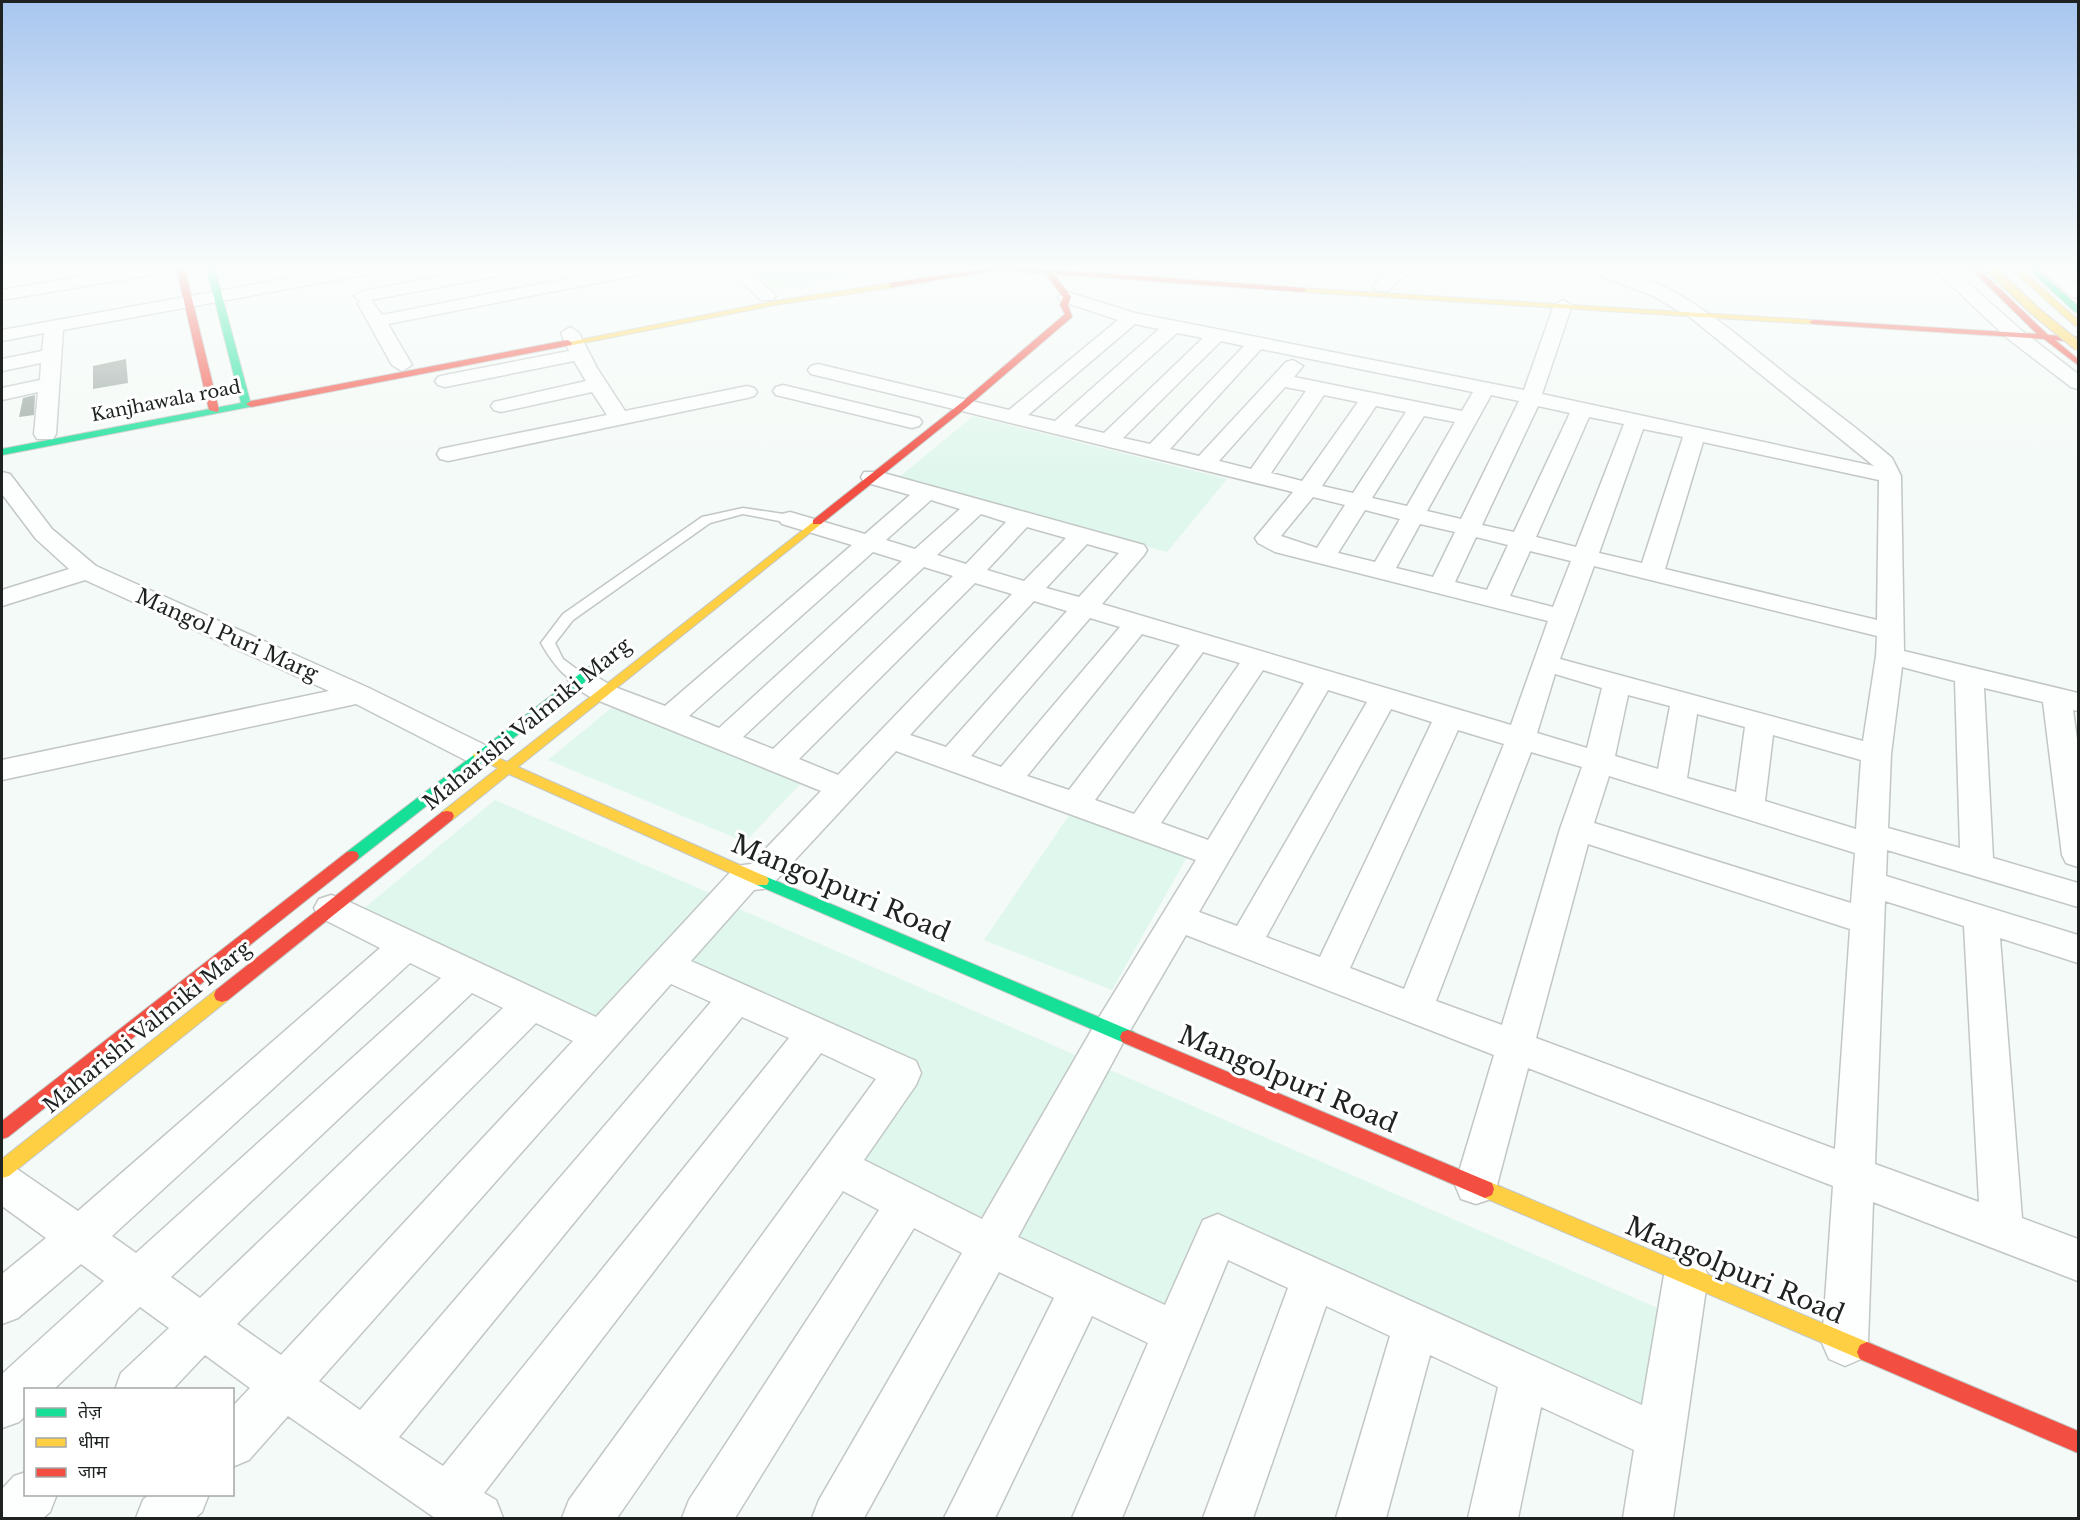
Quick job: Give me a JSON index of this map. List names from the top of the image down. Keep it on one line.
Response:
{"streets":{"main road":["Kanjhawala road","Maharishi Valmiki Marg","Mangolpuri Road"],"street":["Mangol Puri Marg"]},"crossings":[["Mangol Puri Marg","Maharishi Valmiki Marg"],["Mangol Puri Marg","Mangolpuri Road"],["Maharishi Valmiki Marg","Mangolpuri Road"]],"legend":["तेज़","धीमा","जाम"]}
